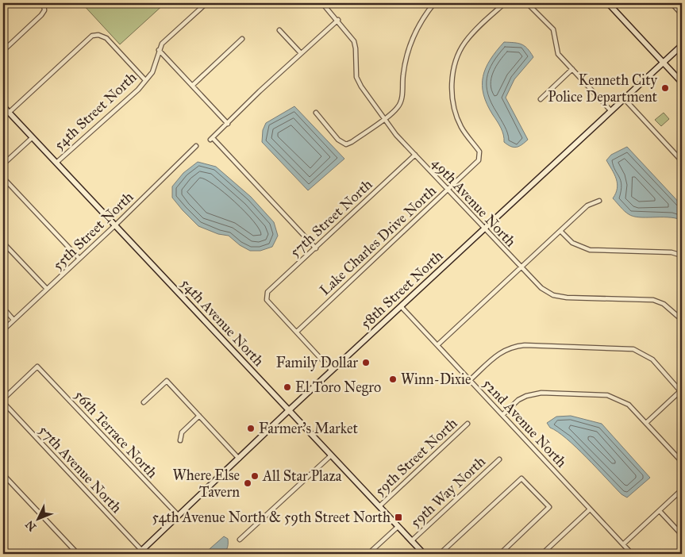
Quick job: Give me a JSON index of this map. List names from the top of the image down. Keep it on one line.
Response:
{"streets":{"street":["54th Street North","49th Avenue North","57th Street North","55th Street North","Lake Charles Drive North","58th Street North","54th Avenue North","52nd Avenue North","56th Terrace North","59th Street North","57th Avenue North","59th Way North"]},"crossings":[["54th Street North","54th Avenue North"],["49th Avenue North","57th Street North"],["49th Avenue North","Lake Charles Drive North"],["49th Avenue North","58th Street North"],["57th Street North","Lake Charles Drive North"],["55th Street North","54th Avenue North"],["58th Street North","54th Avenue North"],["58th Street North","52nd Avenue North"],["58th Street North","56th Terrace North"],["58th Street North","57th Avenue North"],["54th Avenue North","59th Street North"],["54th Avenue North","59th Way North"]],"places":{"other":["Kenneth City Police Department","Family Dollar","Winn-Dixie","El Toro Negro","Farmer's Market","All Star Plaza","Where Else Tavern"],"transit":["54th Avenue North & 59th Street North"]},"north":"bottom left"}
